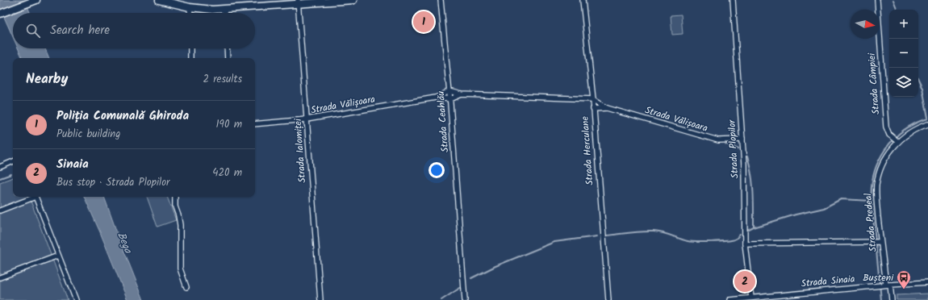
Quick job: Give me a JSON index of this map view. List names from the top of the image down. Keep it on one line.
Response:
{"streets":{"street":["Strada Câmpiei","Strada Vălișoara","Strada Ceahlău","Strada Plopilor","Strada Ialomiței","Strada Herculane","Strada Predeal","Strada Sinaia"]},"crossings":[["Strada Câmpiei","Strada Predeal"],["Strada Vălișoara","Strada Ceahlău"],["Strada Vălișoara","Strada Plopilor"],["Strada Vălișoara","Strada Ialomiței"],["Strada Vălișoara","Strada Herculane"],["Strada Plopilor","Strada Sinaia"],["Strada Predeal","Strada Sinaia"]],"water":["Bega"],"places":{"bus stop":["Bușteni"]},"north":"right","page":{"map_buttons":["+","−"],"pins":["1","2"],"search":"Search here","heading":["Nearby","2 results"],"list":[{"mark":"1","name":"Poliția Comunală Ghiroda","note":"Public building","value":"190 m"},{"mark":"2","name":"Sinaia","note":"Bus stop · Strada Plopilor","value":"420 m"}]}}
